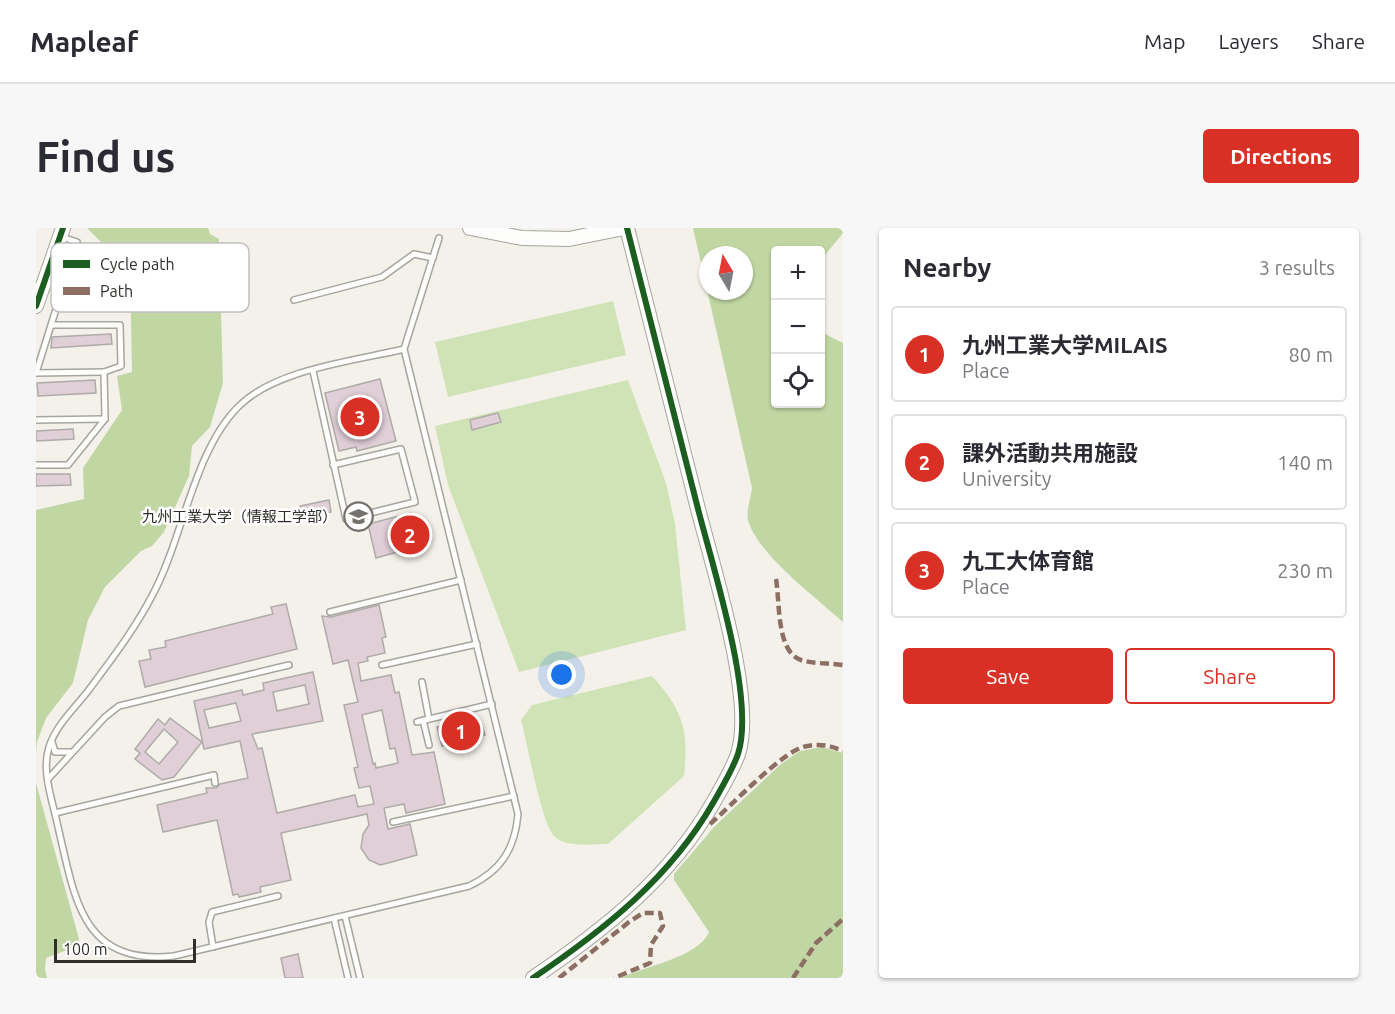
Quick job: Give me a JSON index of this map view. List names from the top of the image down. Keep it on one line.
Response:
{"places":{"school or university":["九州工業大学（情報工学部）"]},"legend":["Cycle path","Path"],"scale_bar":"100 m","north":"top","page":{"header":"Mapleaf","nav":["Map","Layers","Share"],"buttons":["Directions",["Save","Share"]],"title":"Find us","heading":["Nearby","3 results"],"map_buttons":["+","−"],"list":[{"mark":"1","name":"九州工業大学MILAIS","note":"Place","value":"80 m"},{"mark":"2","name":"課外活動共用施設","note":"University","value":"140 m"},{"mark":"3","name":"九工大体育館","note":"Place","value":"230 m"}],"pins":["3","2","1"],"scale":"100 m"}}
